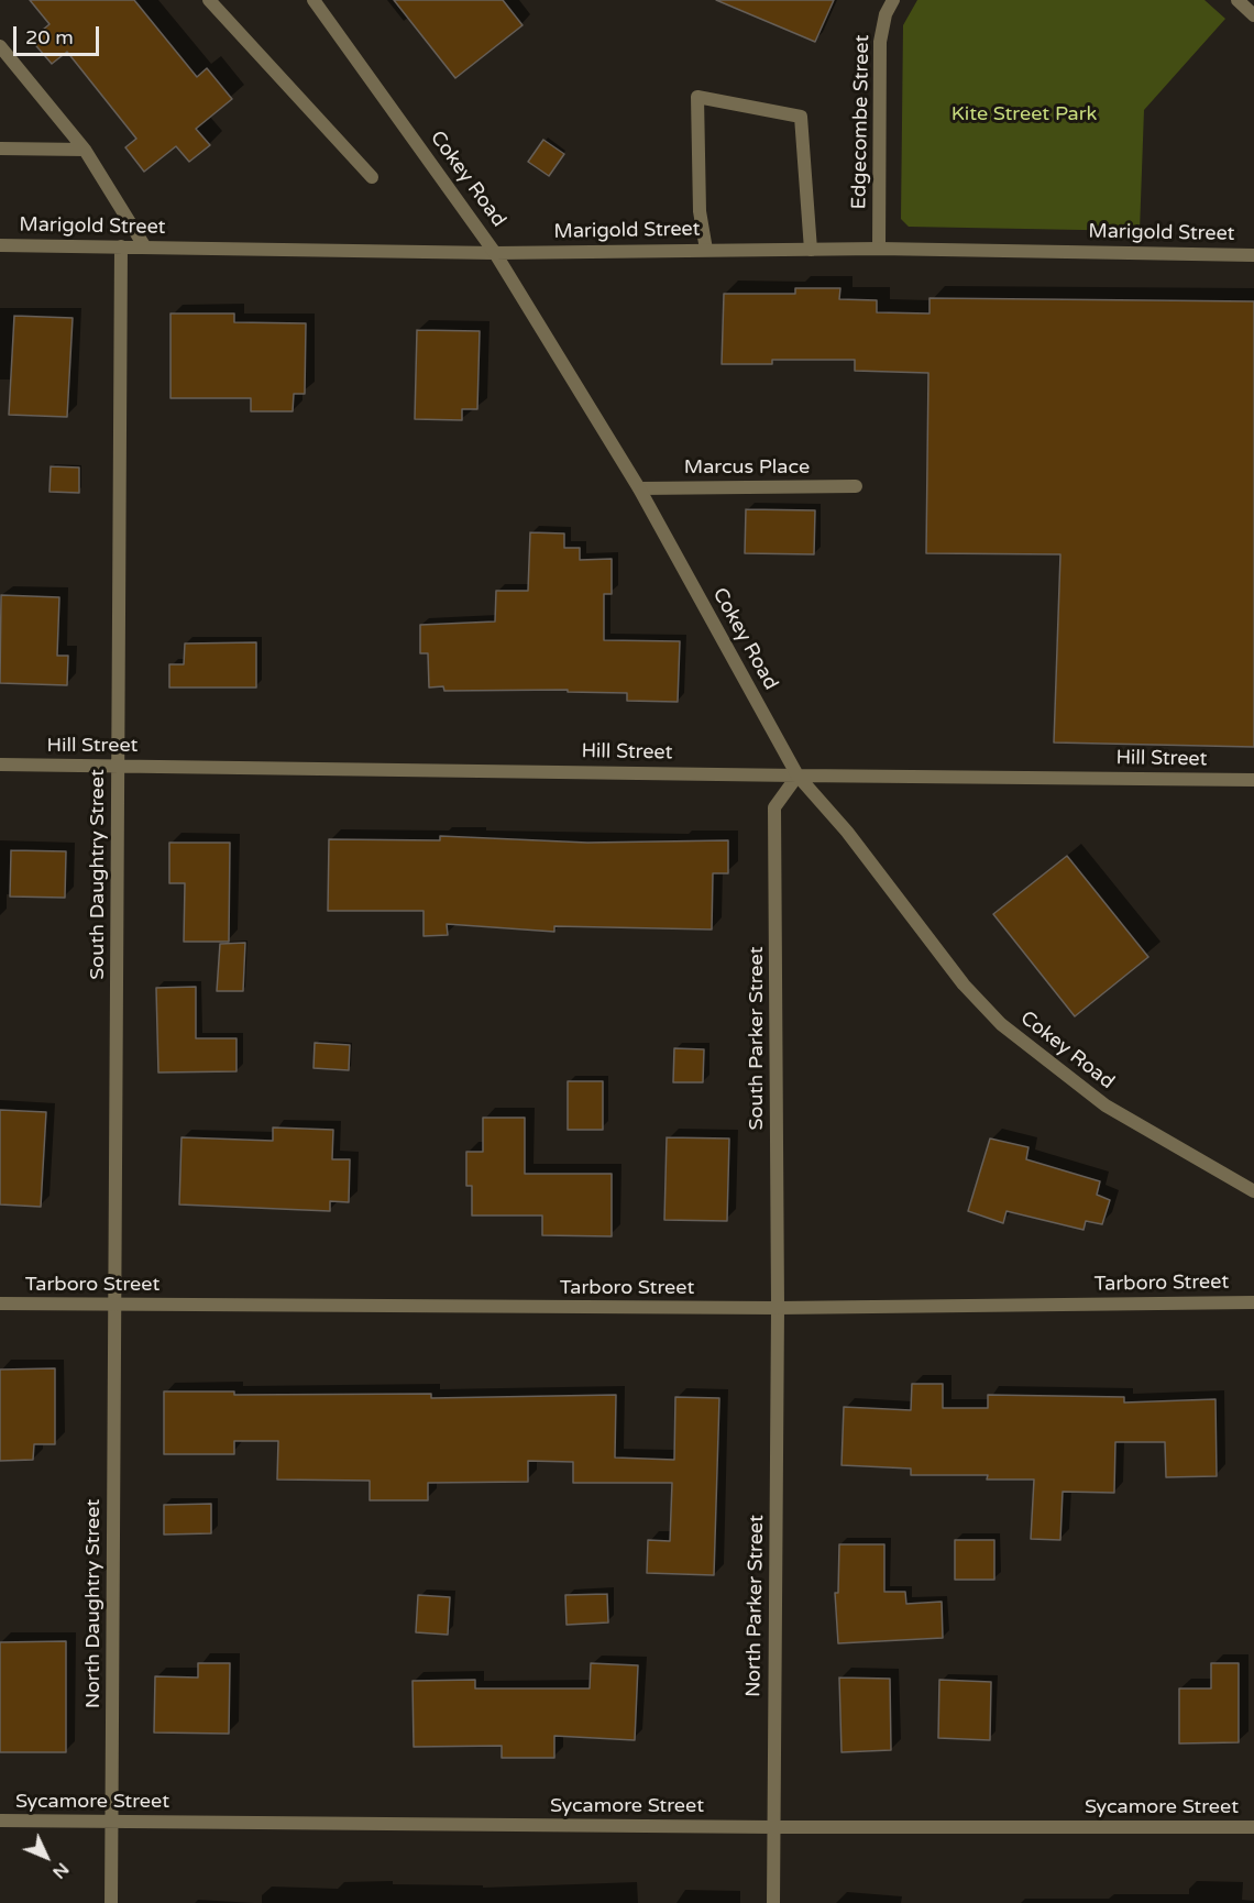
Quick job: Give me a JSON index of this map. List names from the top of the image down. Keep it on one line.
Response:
{"streets":{"street":["Edgecombe Street","Cokey Road","Marigold Street","Marcus Place","Hill Street","South Daughtry Street","South Parker Street","Tarboro Street","North Daughtry Street","North Parker Street","Sycamore Street"]},"crossings":[["Edgecombe Street","Marigold Street"],["Cokey Road","Marigold Street"],["Cokey Road","Marcus Place"],["Cokey Road","Hill Street"],["Cokey Road","South Parker Street"],["Marigold Street","South Daughtry Street"],["Hill Street","South Daughtry Street"],["Hill Street","South Parker Street"],["South Daughtry Street","Tarboro Street"],["South Daughtry Street","North Daughtry Street"],["South Parker Street","Tarboro Street"],["South Parker Street","North Parker Street"],["Tarboro Street","North Daughtry Street"],["Tarboro Street","North Parker Street"],["North Daughtry Street","Sycamore Street"],["North Parker Street","Sycamore Street"]],"parks":["Kite Street Park"],"scale_bar":"20 m","north":"bottom right"}
